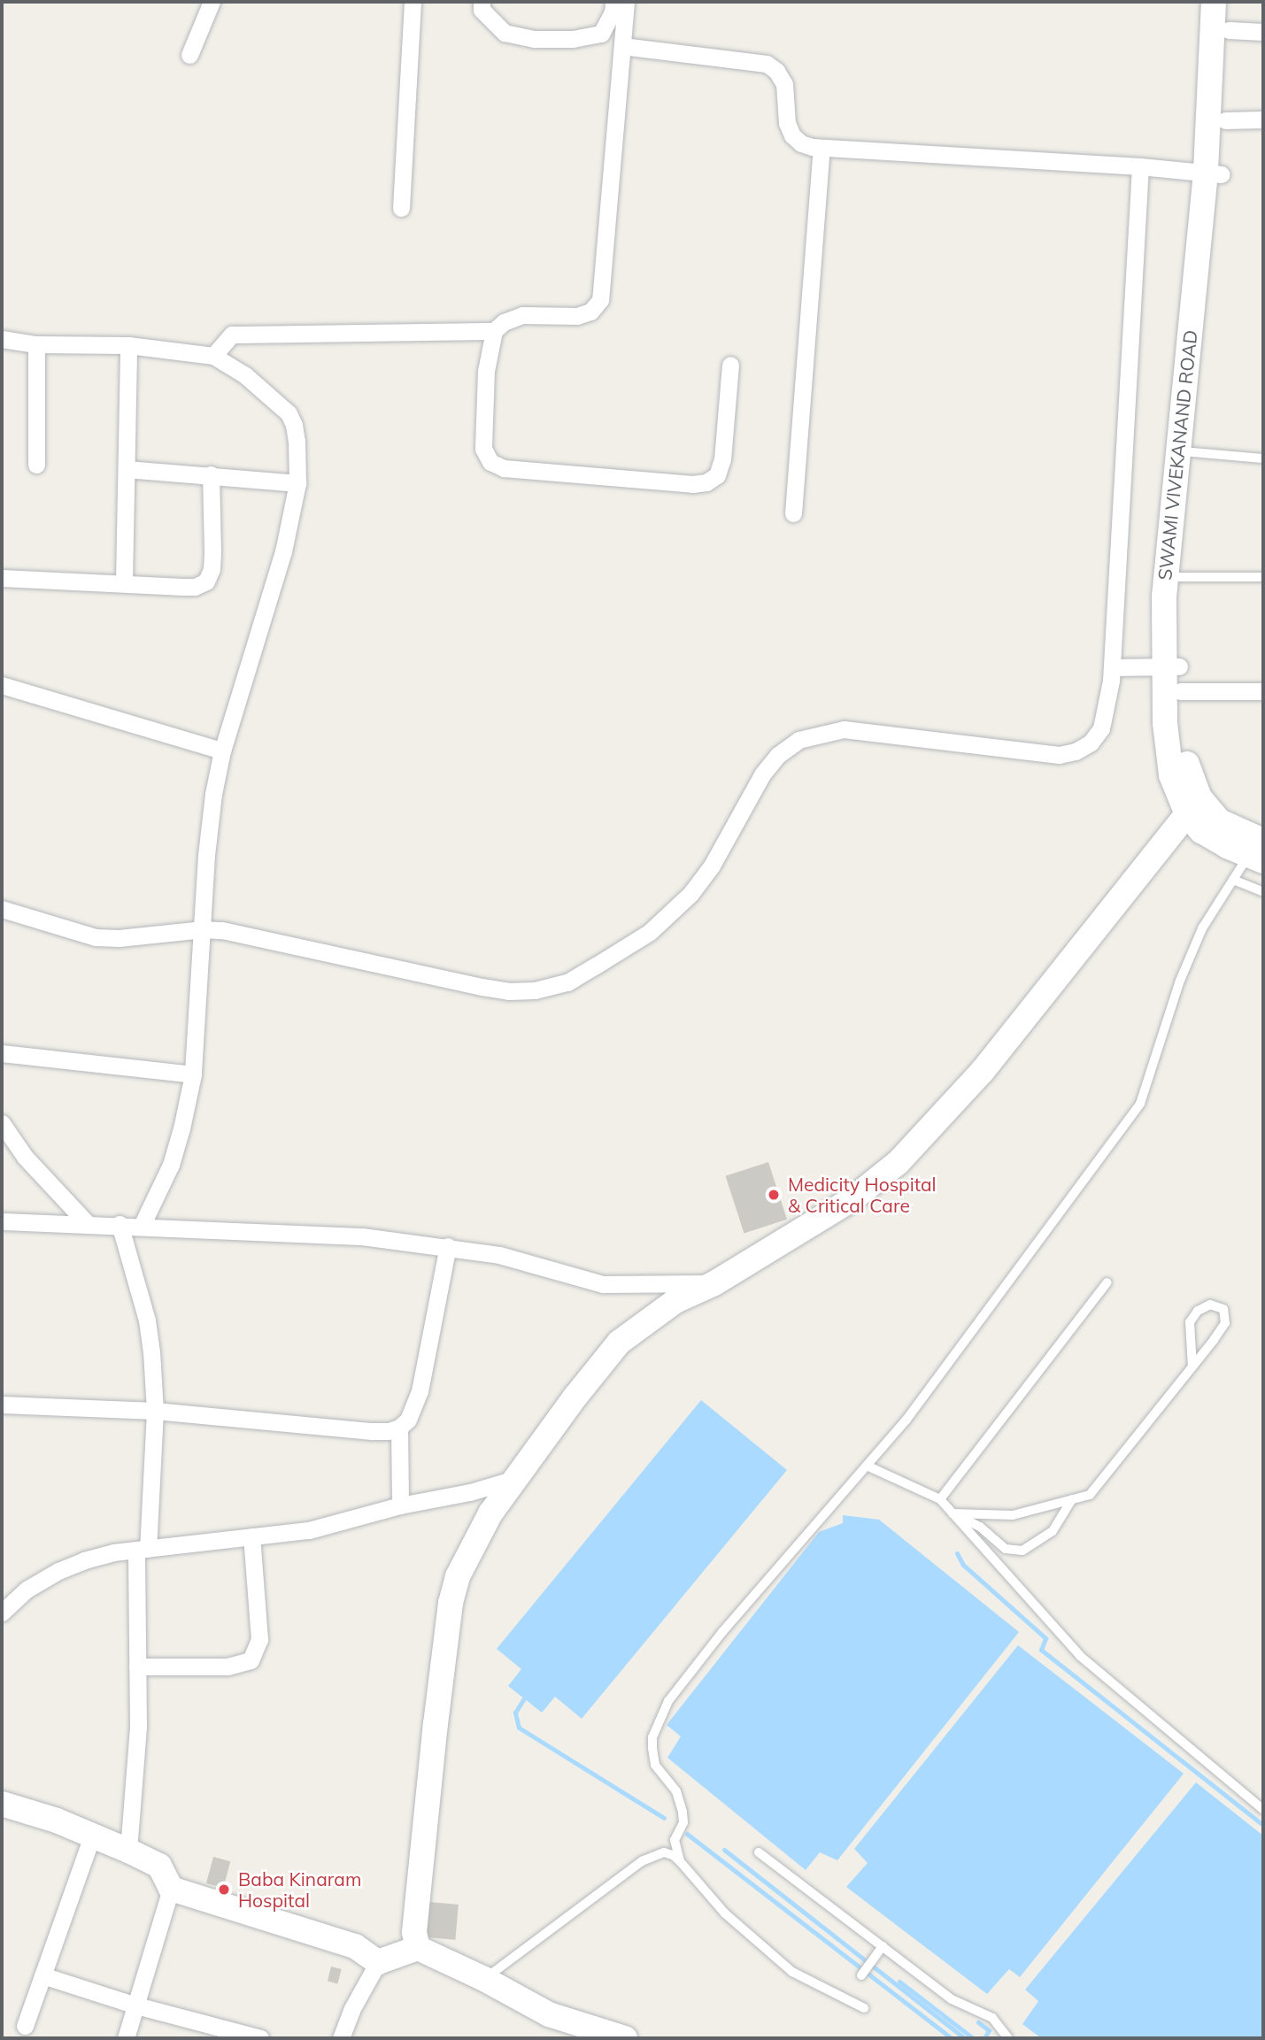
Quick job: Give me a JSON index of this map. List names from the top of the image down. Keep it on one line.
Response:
{"streets":{"street":["SWAMI VIVEKANAND ROAD"]},"places":["Medicity Hospital & Critical Care","Baba Kinaram Hospital"]}
